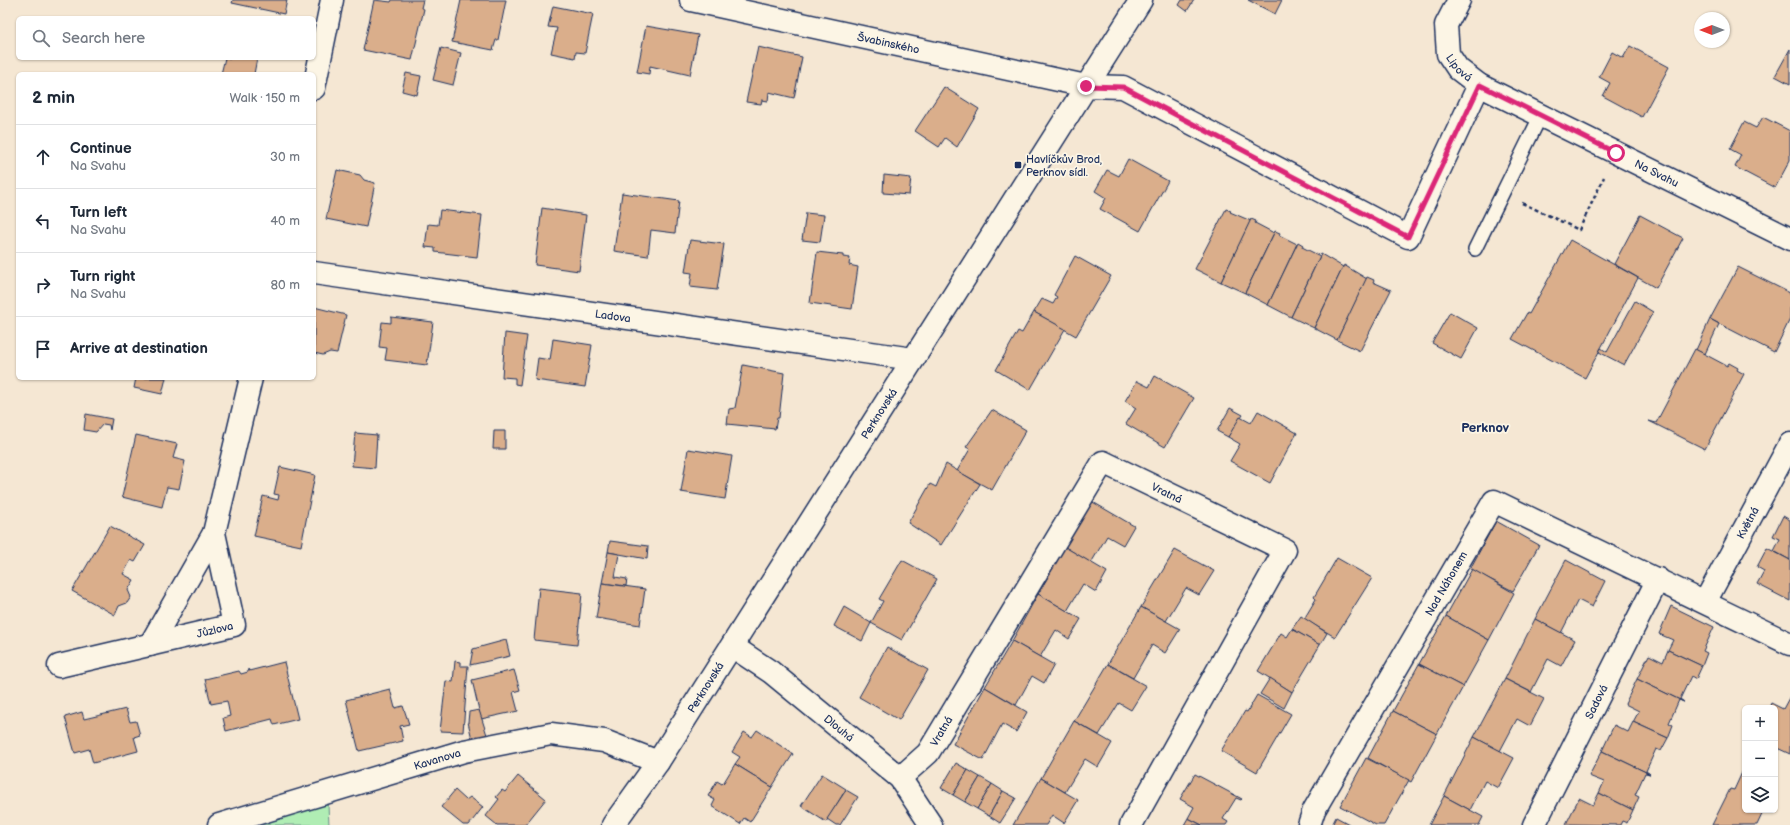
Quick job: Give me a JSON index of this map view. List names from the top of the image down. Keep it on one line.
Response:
{"streets":{"street":["Švabinského","Lipová","Na Svahu","Ladova","Perknovská","Vratná","Květná","Nad Náhonem","Jůzlova","Sadová","Dlouhá","Kavanova"]},"crossings":[["Švabinského","Perknovská"],["Lipová","Na Svahu"],["Ladova","Perknovská"],["Perknovská","Dlouhá"],["Perknovská","Kavanova"],["Vratná","Dlouhá"],["Nad Náhonem","Sadová"]],"districts":["Perknov"],"places":{"transit":["Havlíčkův Brod, Perknov sídl."]},"north":"left","page":{"search":"Search here","heading":["2 min","Walk · 150 m"],"list":[["Continue","Na Svahu","30 m"],["Turn left","Na Svahu","40 m"],["Turn right","Na Svahu","80 m"],"Arrive at destination"],"map_buttons":["+","−"]}}
